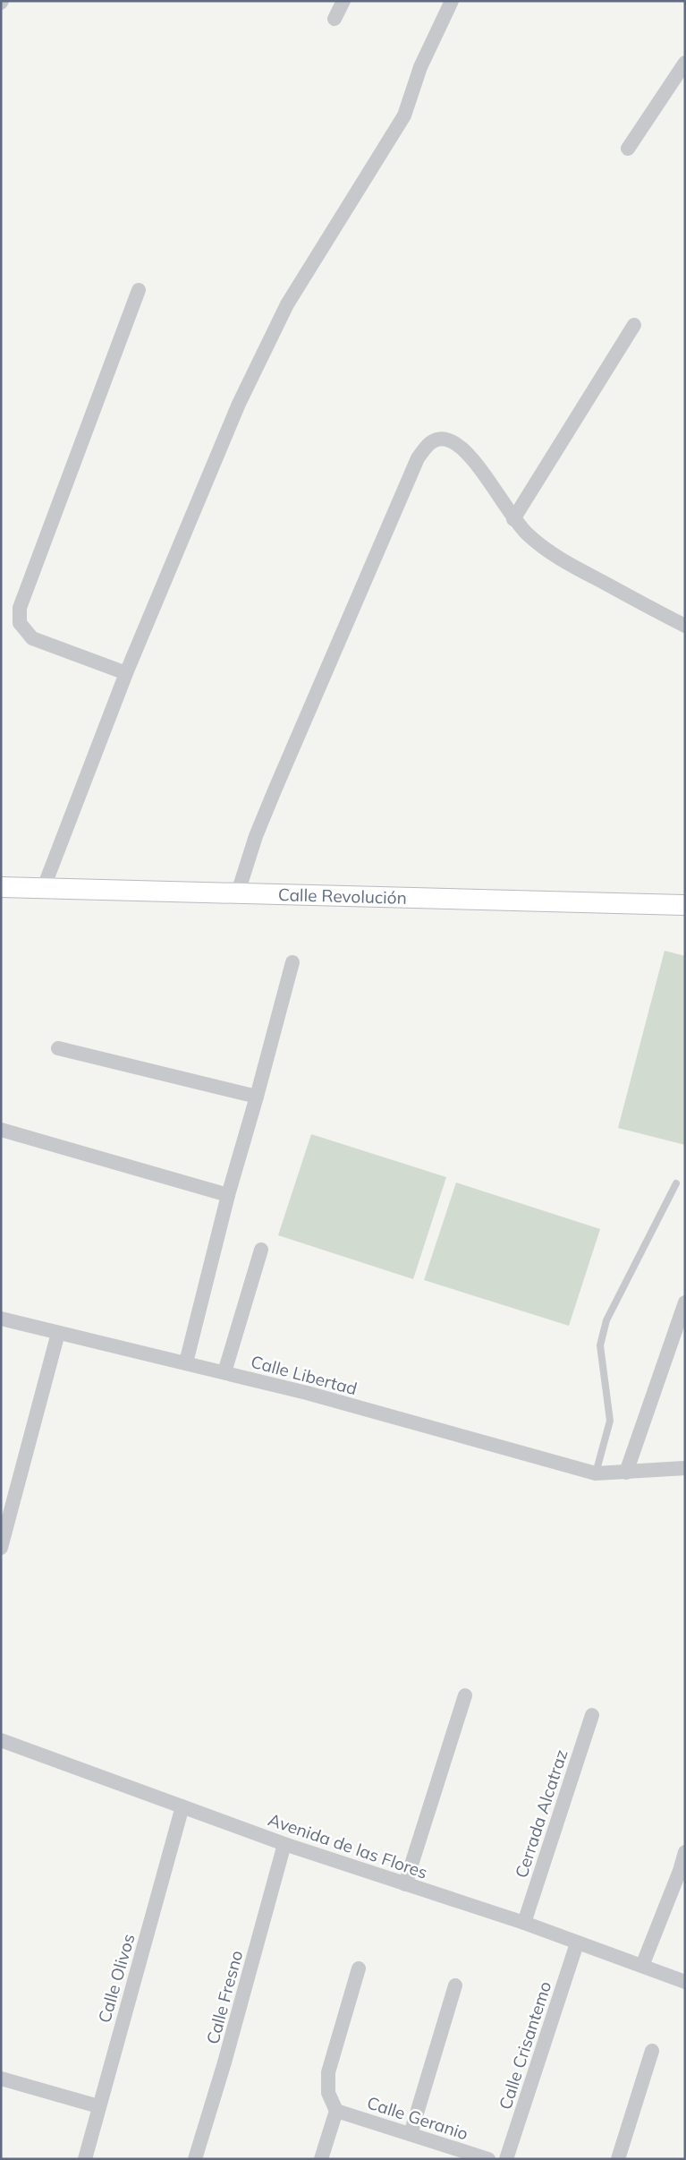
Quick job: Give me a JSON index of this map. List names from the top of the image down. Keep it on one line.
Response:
{"streets":{"street":["Calle Revolución","Calle Libertad","Cerrada Alcatraz","Avenida de las Flores","Calle Olivos","Calle Fresno","Calle Crisantemo","Calle Geranio"]},"crossings":[["Cerrada Alcatraz","Avenida de las Flores"],["Avenida de las Flores","Calle Olivos"],["Avenida de las Flores","Calle Fresno"],["Avenida de las Flores","Calle Crisantemo"]]}
